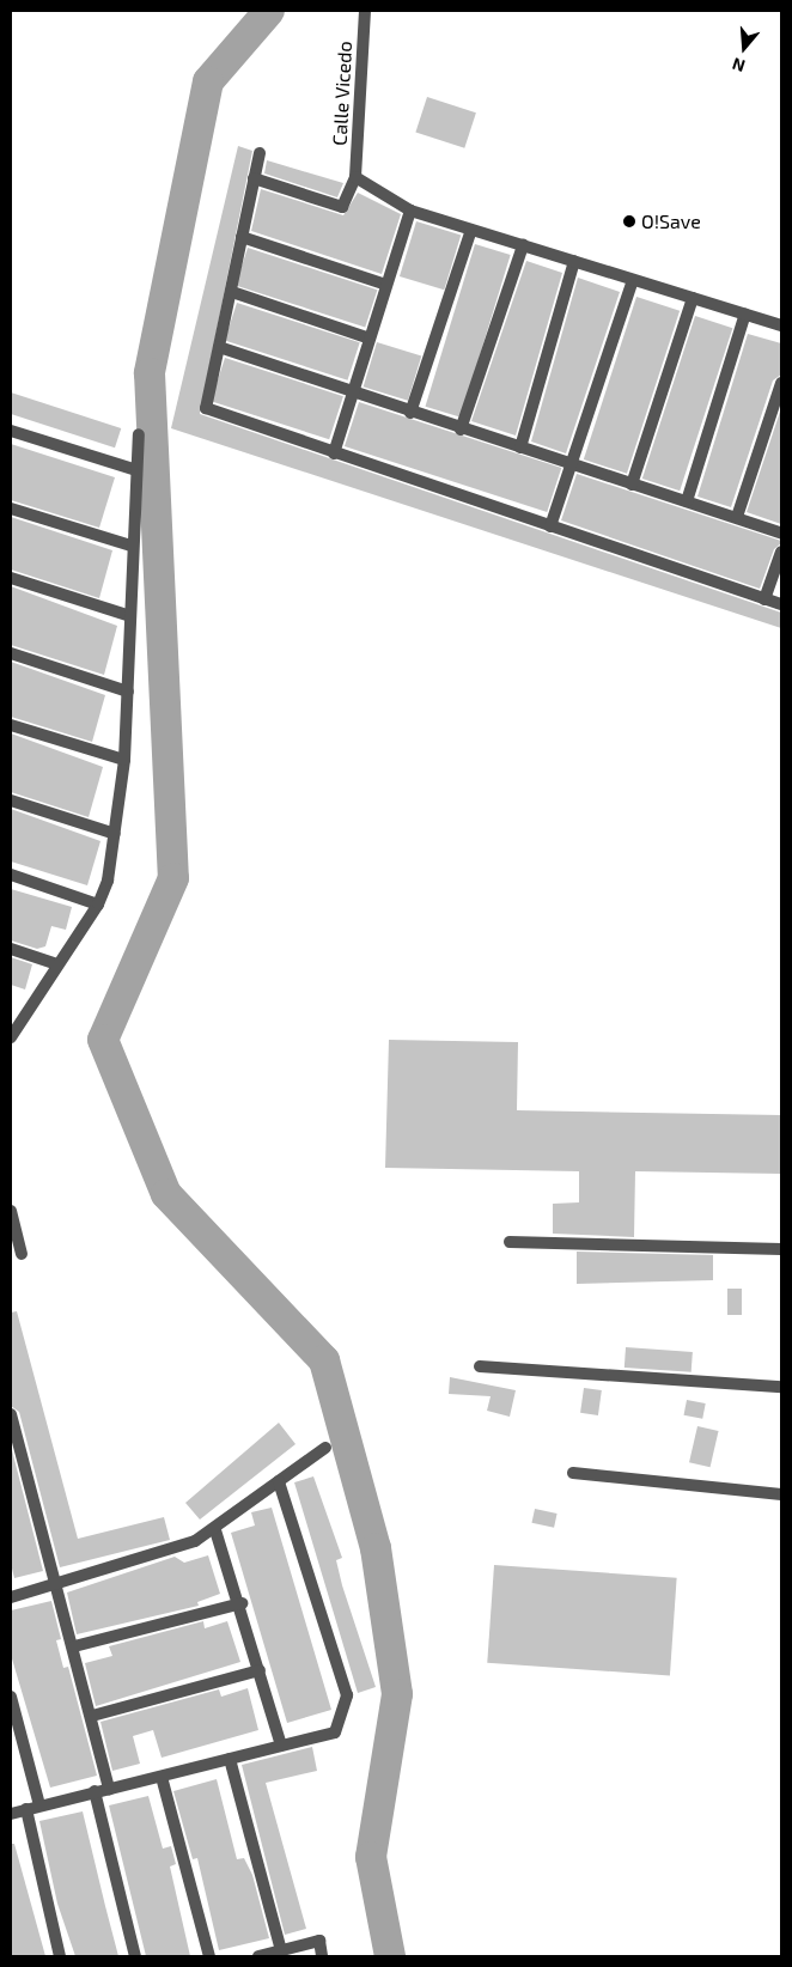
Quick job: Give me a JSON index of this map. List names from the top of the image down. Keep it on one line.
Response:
{"streets":{"street":["Calle Vicedo"]},"places":["O!Save"],"north":"bottom"}
